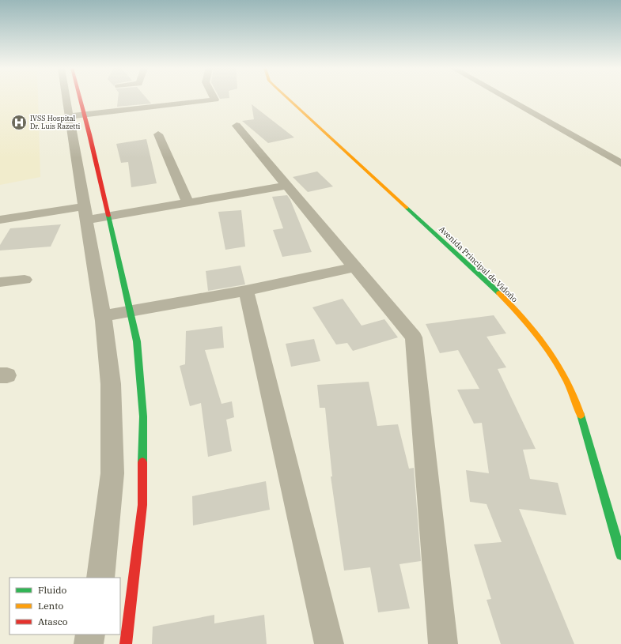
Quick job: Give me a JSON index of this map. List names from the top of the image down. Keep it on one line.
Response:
{"streets":{"street":["Avenida Principal de Vidoño"]},"places":{"hospital":["IVSS Hospital Dr. Luis Razetti"]},"legend":["Fluido","Lento","Atasco"]}
